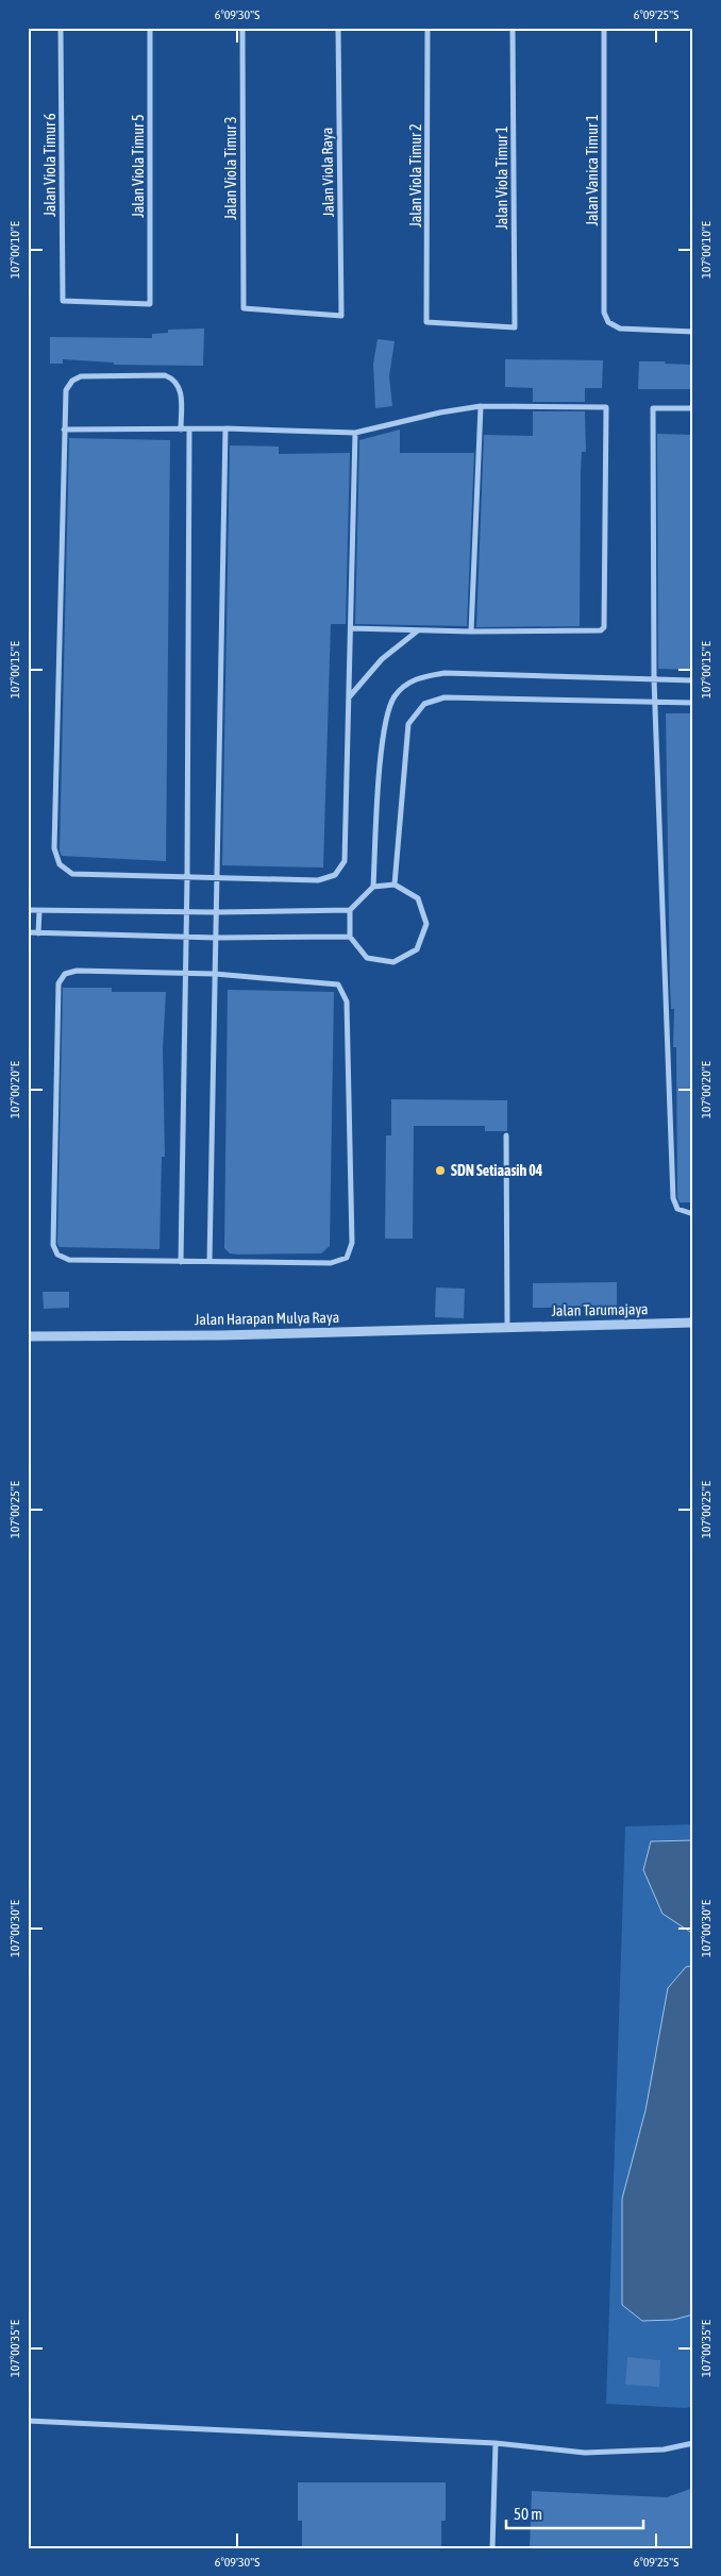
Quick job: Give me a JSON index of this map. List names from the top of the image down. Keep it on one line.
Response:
{"streets":{"street":["Jalan Viola Timur 6","Jalan Viola Timur 5","Jalan Viola Timur 3","Jalan Vanica Timur 1","Jalan Viola Raya","Jalan Viola Timur 2","Jalan Viola Timur 1","Jalan Tarumajaya","Jalan Harapan Mulya Raya"]},"crossings":[["Jalan Viola Timur 6","Jalan Viola Timur 5"],["Jalan Viola Timur 3","Jalan Viola Raya"],["Jalan Viola Timur 2","Jalan Viola Timur 1"],["Jalan Tarumajaya","Jalan Harapan Mulya Raya"]],"places":["SDN Setiaasih 04"],"scale_bar":"50 m","coordinates":["6°09'30\"S","6°09'25\"S","107°00'10\"E","107°00'15\"E","107°00'20\"E","107°00'25\"E","107°00'30\"E","107°00'35\"E"]}
